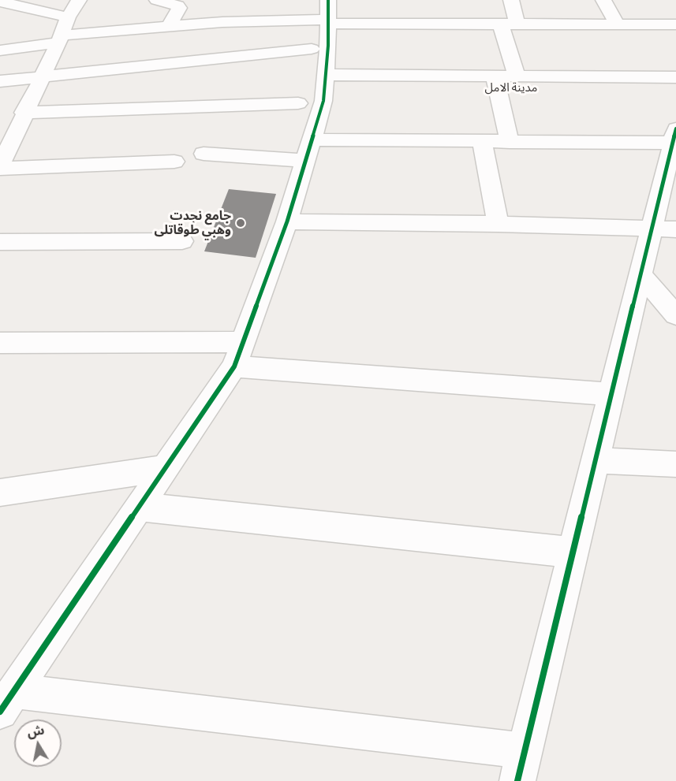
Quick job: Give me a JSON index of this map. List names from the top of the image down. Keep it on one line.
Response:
{"districts":["مدينة الامل"],"places":["جامع نجدت وهبي طوقاتلى"],"north":"top"}
